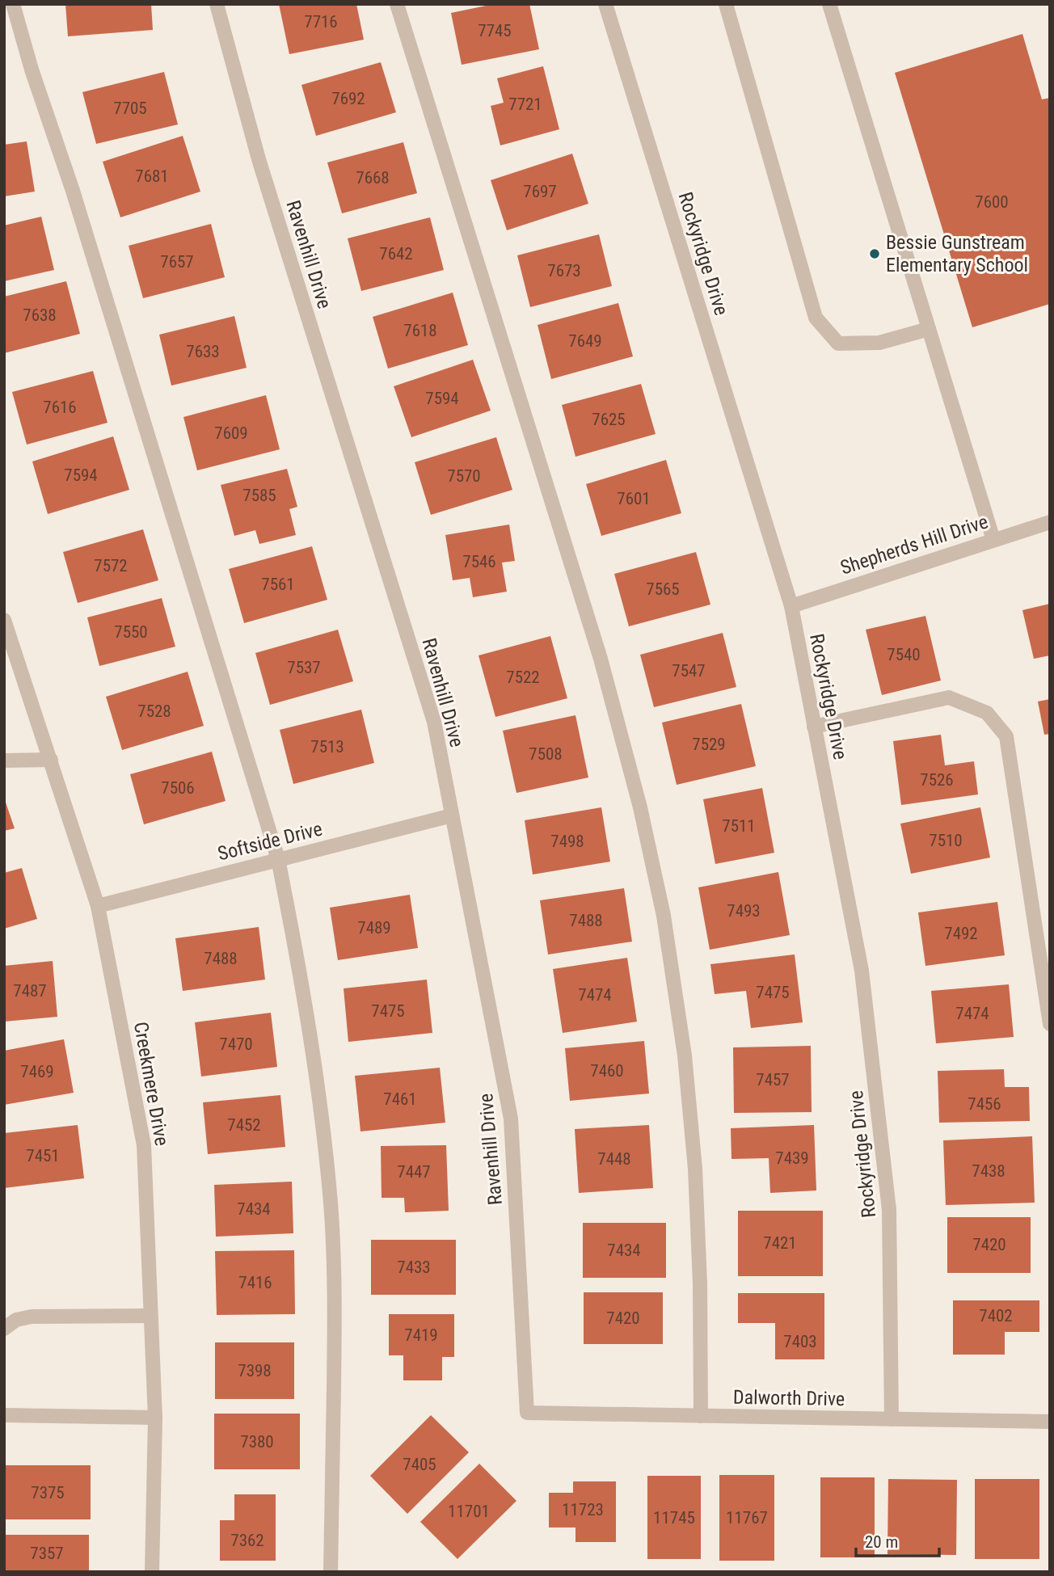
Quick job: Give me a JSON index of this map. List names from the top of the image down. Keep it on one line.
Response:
{"streets":{"street":["Rockyridge Drive","Ravenhill Drive","Shepherds Hill Drive","Softside Drive","Creekmere Drive","Dalworth Drive"]},"crossings":[["Rockyridge Drive","Shepherds Hill Drive"],["Rockyridge Drive","Dalworth Drive"],["Ravenhill Drive","Softside Drive"],["Ravenhill Drive","Dalworth Drive"],["Softside Drive","Creekmere Drive"]],"places":["Bessie Gunstream Elementary School"],"house_numbers":["7716","7745","7692","7721","7705","7681","7668","7697","7600","7642","7657","7673","7638","7618","7649","7633","7594","7616","7625","7609","7594","7570","7585","7601","7546","7572","7561","7565","7550","7540","7537","7547","7522","7528","7529","7513","7508","7526","7506","7511","7510","7498","7493","7488","7489","7492","7488","7487","7475","7474","7475","7474","7470","7460","7469","7457","7461","7456","7452","7451","7439","7448","7438","7447","7434","7421","7420","7434","7433","7416","7402","7420","7419","7403","7398","7380","7405","7375","11723","11701","11745","11767","7362","7357"],"scale_bar":"20 m"}
